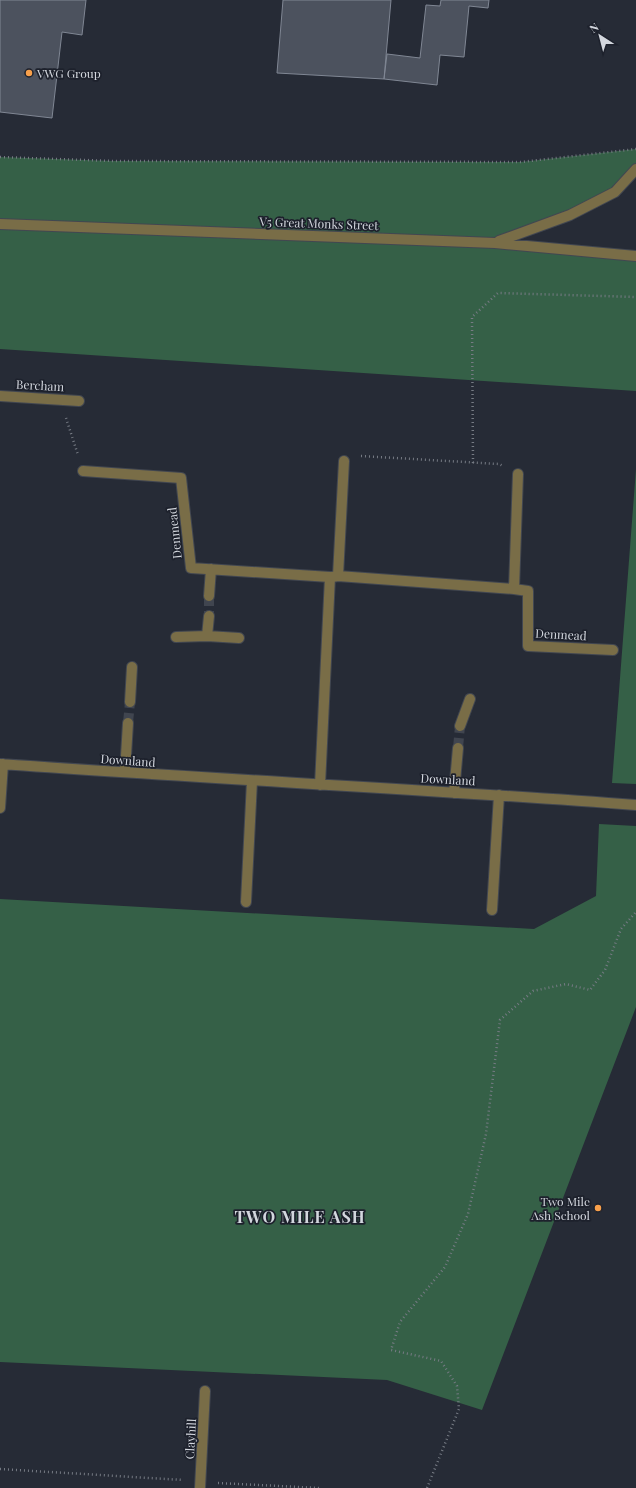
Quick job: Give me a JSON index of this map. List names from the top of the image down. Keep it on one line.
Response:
{"streets":{"street":["V5 Great Monks Street","Bercham","Denmead","Downland","Clayhill"]},"districts":["TWO MILE ASH"],"places":["VWG Group","Two Mile Ash School"],"north":"top left"}
